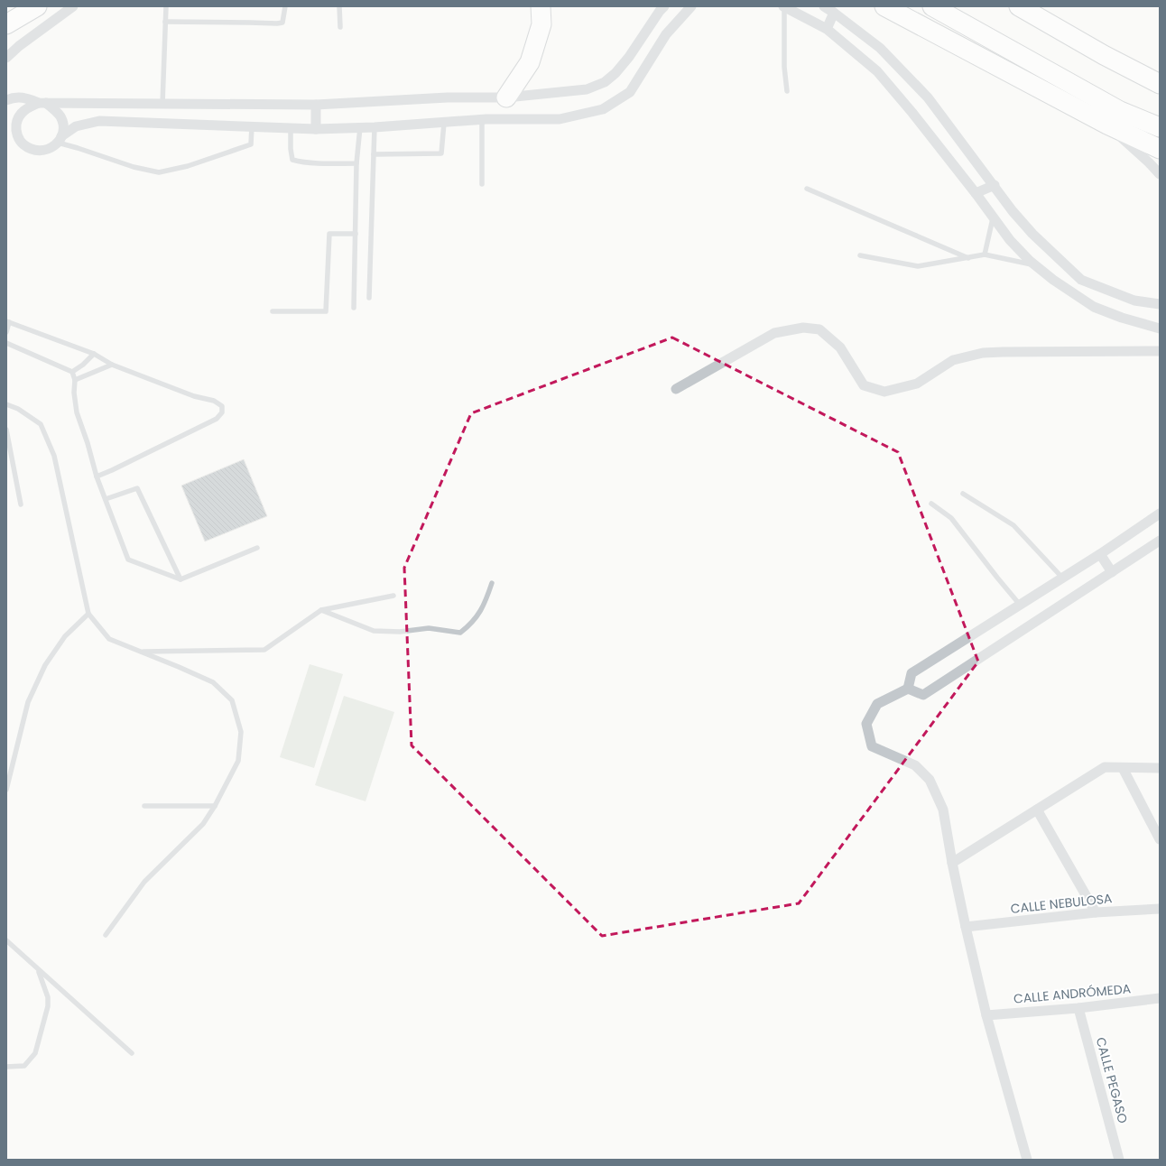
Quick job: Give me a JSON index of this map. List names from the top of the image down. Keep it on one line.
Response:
{"streets":{"street":["CALLE NEBULOSA","CALLE ANDRÓMEDA","CALLE PEGASO"]},"crossings":[["CALLE ANDRÓMEDA","CALLE PEGASO"]]}
